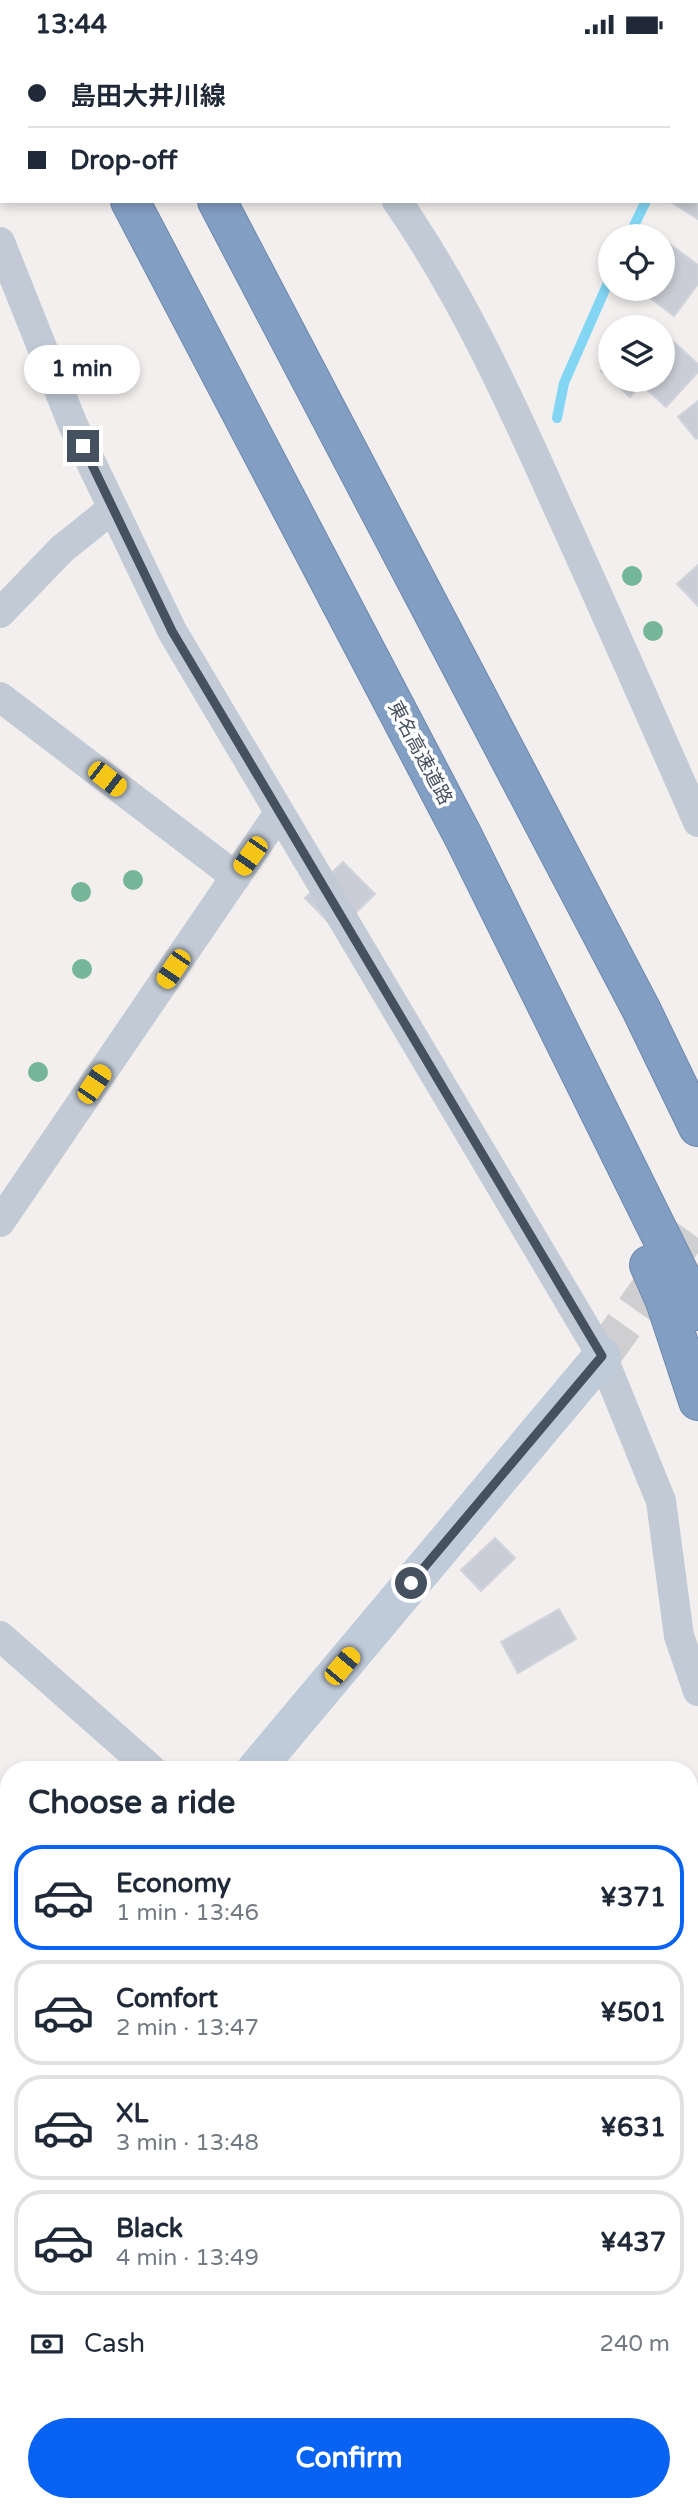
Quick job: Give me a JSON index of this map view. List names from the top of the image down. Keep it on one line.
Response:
{"streets":{"highway":["東名高速道路"]},"page":{"status":"13:44","banner":["島田大井川線","Drop-off"],"bubble":"1 min","heading":"Choose a ride","list":[{"name":"Economy","note":"1 min · 13:46","value":"¥371"},{"name":"Comfort","note":"2 min · 13:47","value":"¥501"},{"name":"XL","note":"3 min · 13:48","value":"¥631"},{"name":"Black","note":"4 min · 13:49","value":"¥437"}],"pay":["Cash","240 m"],"buttons":"Confirm"}}
